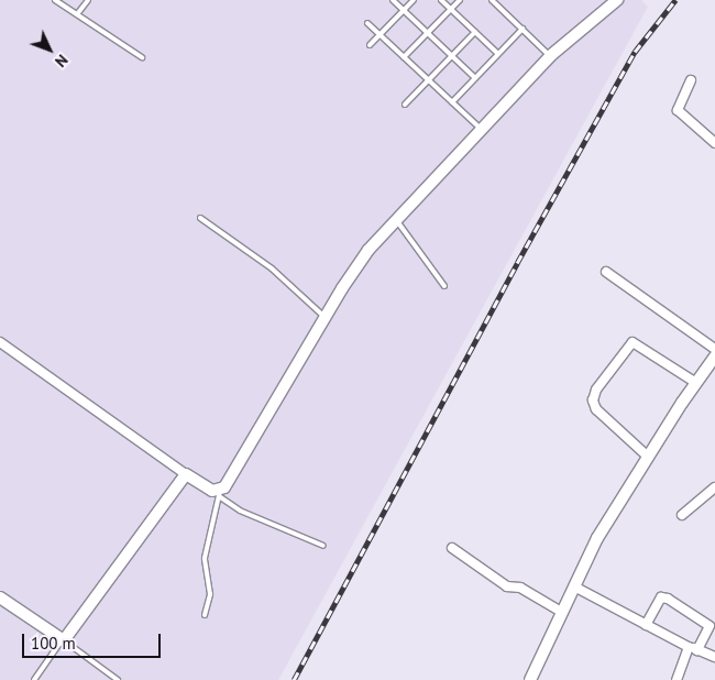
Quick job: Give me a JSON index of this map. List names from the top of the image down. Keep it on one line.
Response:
{"scale_bar":"100 m","north":"bottom right"}
